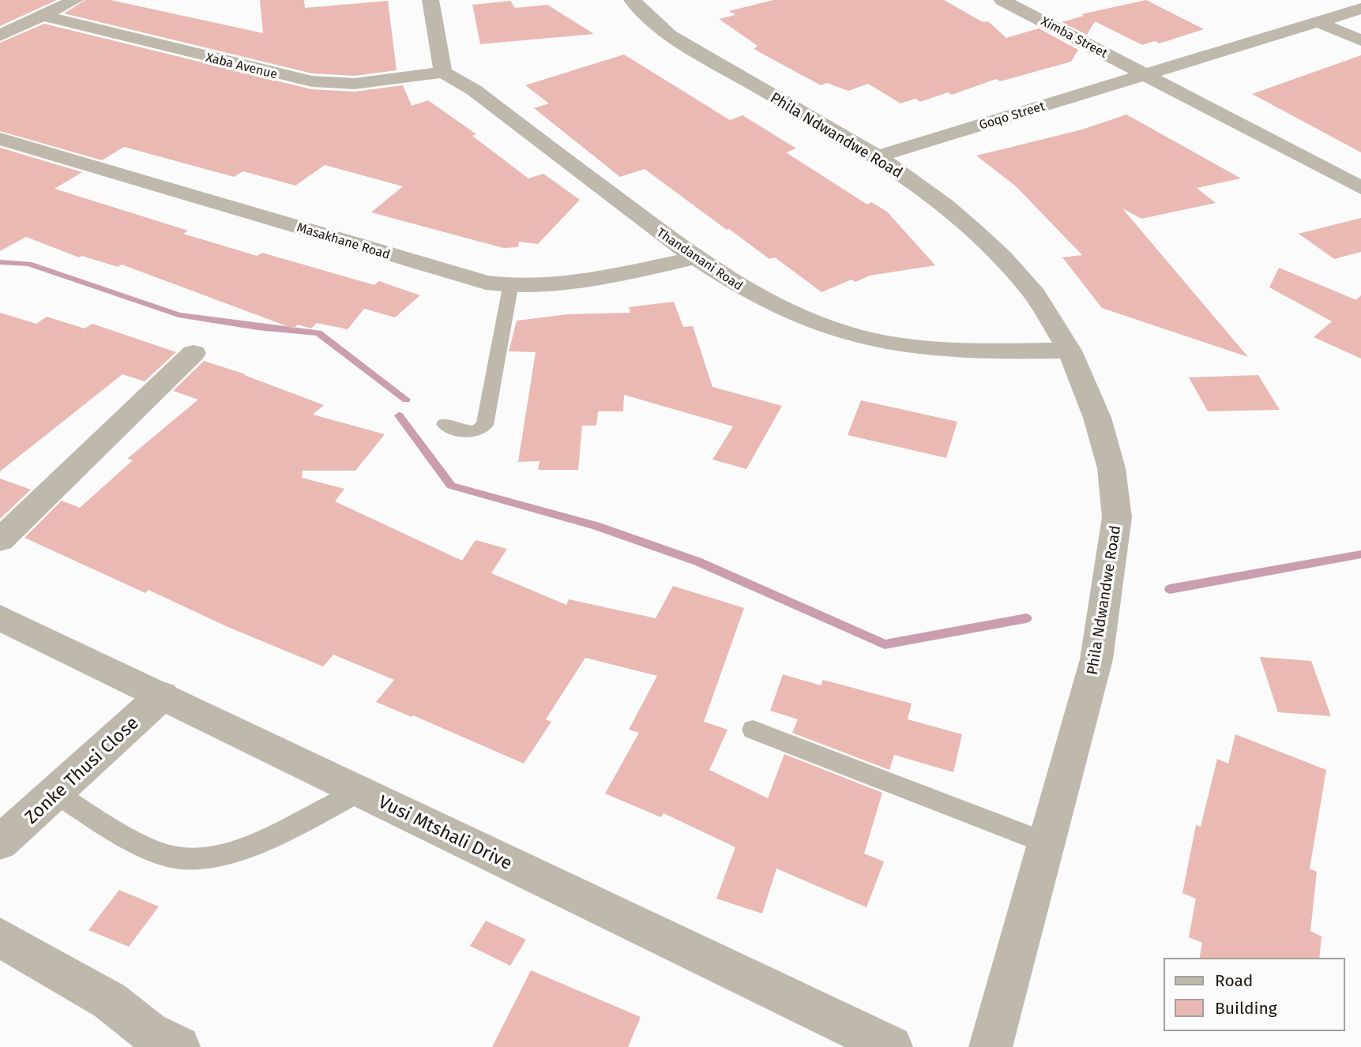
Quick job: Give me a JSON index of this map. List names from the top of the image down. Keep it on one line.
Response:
{"streets":{"street":["Ximba Street","Xaba Avenue","Goqo Street","Phila Ndwandwe Road","Masakhane Road","Thandanani Road","Zonke Thusi Close","Vusi Mtshali Drive"]},"crossings":[["Ximba Street","Goqo Street"],["Xaba Avenue","Thandanani Road"],["Goqo Street","Phila Ndwandwe Road"],["Phila Ndwandwe Road","Thandanani Road"],["Masakhane Road","Thandanani Road"],["Zonke Thusi Close","Vusi Mtshali Drive"]],"legend":["Road","Building"]}
